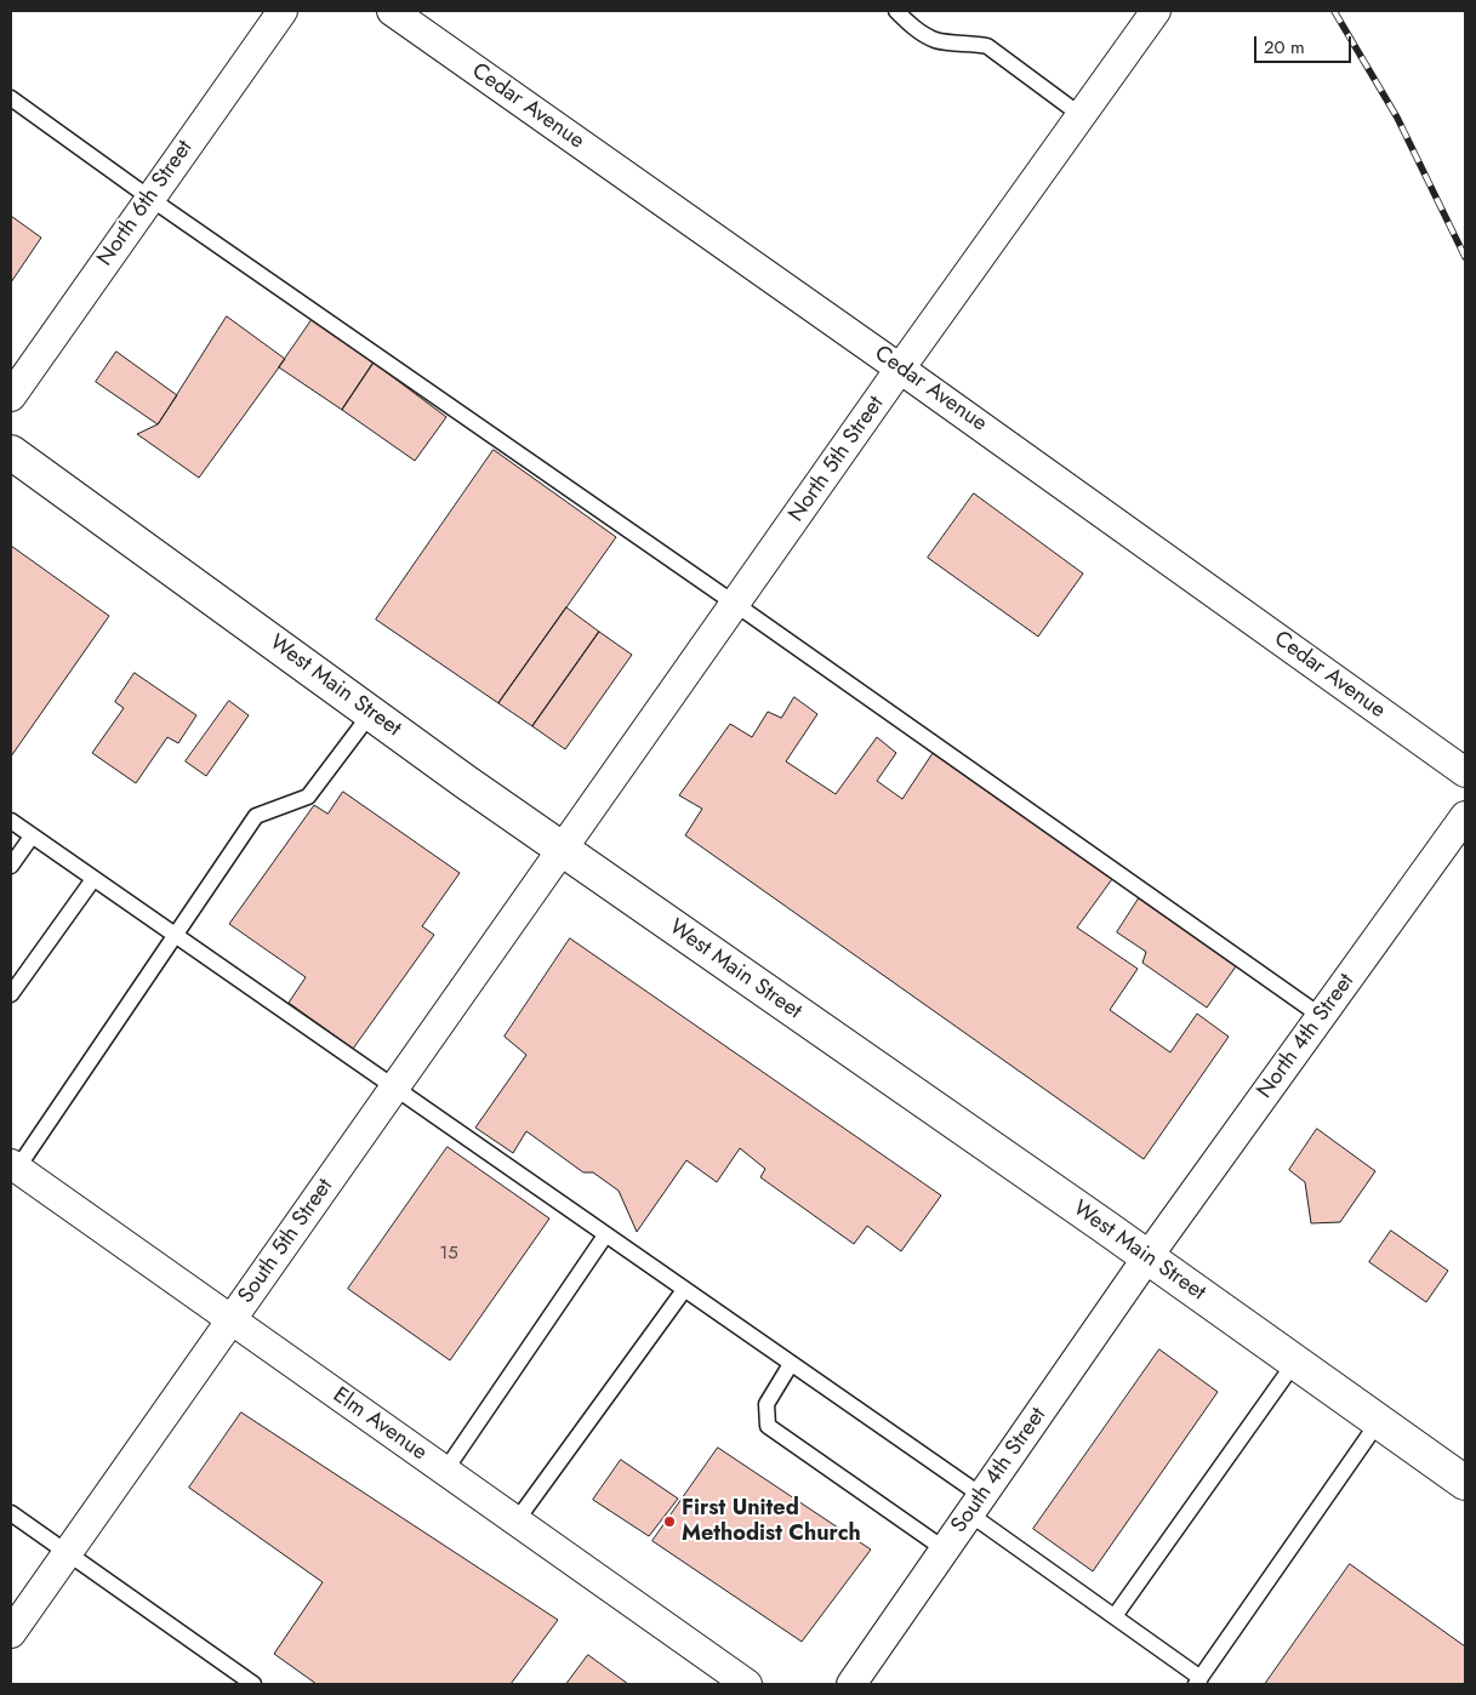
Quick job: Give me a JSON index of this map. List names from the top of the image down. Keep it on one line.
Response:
{"streets":{"main road":["West Main Street"],"street":["Cedar Avenue","North 6th Street","North 5th Street","North 4th Street","South 5th Street","Elm Avenue","South 4th Street"]},"crossings":[["Cedar Avenue","North 5th Street"],["North 5th Street","West Main Street"],["North 5th Street","South 5th Street"],["West Main Street","North 4th Street"],["West Main Street","South 5th Street"],["West Main Street","South 4th Street"],["North 4th Street","South 4th Street"],["South 5th Street","Elm Avenue"]],"places":["First United Methodist Church"],"house_numbers":["15"],"scale_bar":"20 m"}
